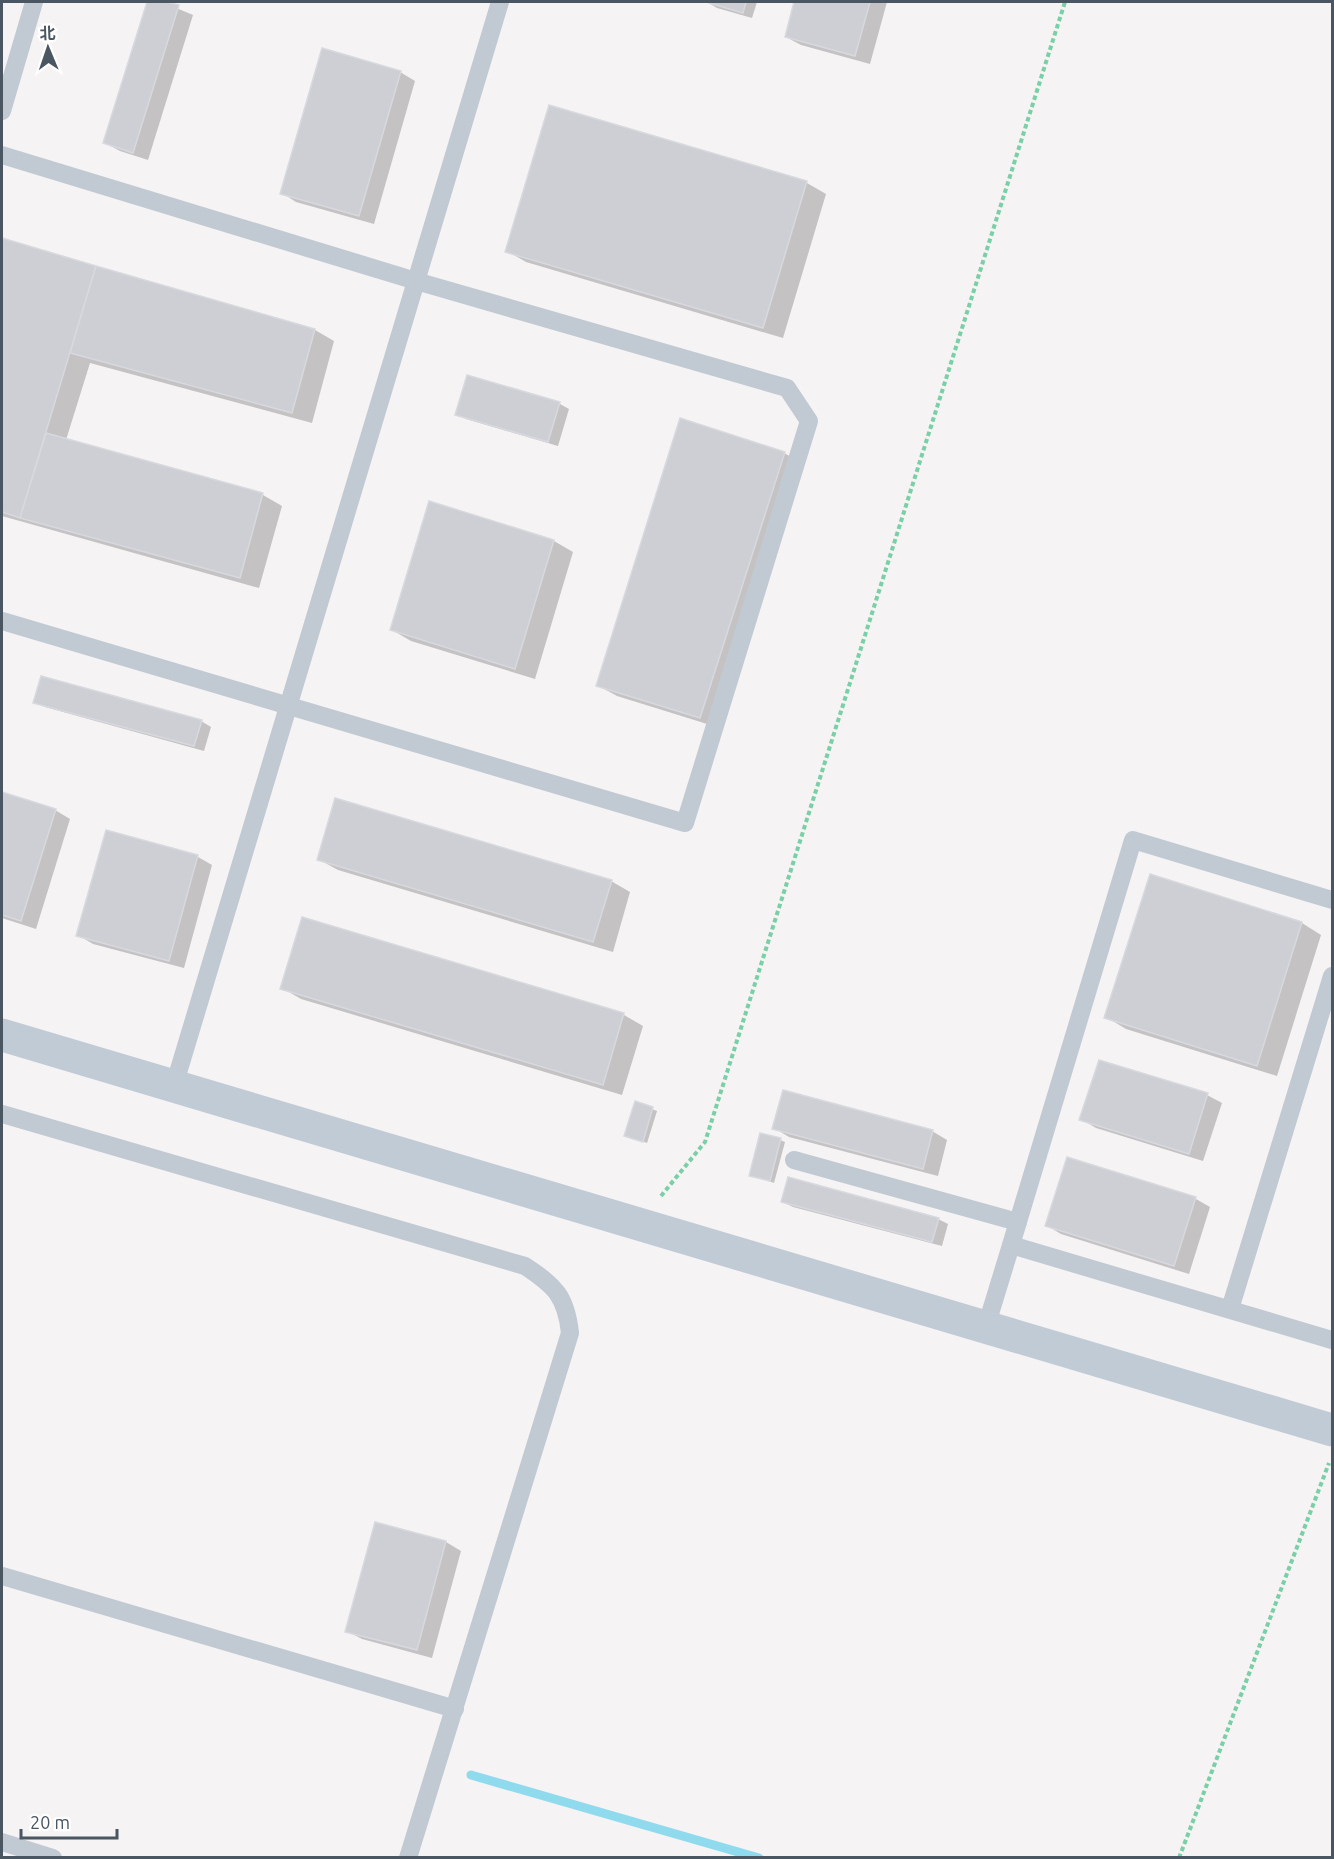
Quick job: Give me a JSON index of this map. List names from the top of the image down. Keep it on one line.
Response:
{"scale_bar":"20 m","north":"top"}
